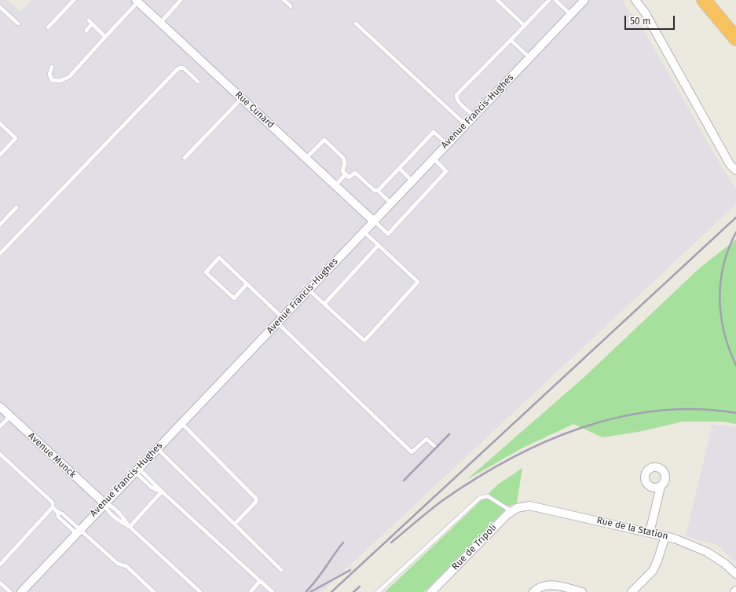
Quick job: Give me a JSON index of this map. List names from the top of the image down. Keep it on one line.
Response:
{"streets":{"street":["Rue Cunard","Avenue Francis-Hughes","Avenue Munck","Rue de la Station","Rue de Tripoli"]},"crossings":[["Rue Cunard","Avenue Francis-Hughes"],["Avenue Francis-Hughes","Avenue Munck"],["Rue de la Station","Rue de Tripoli"]],"scale_bar":"50 m"}
